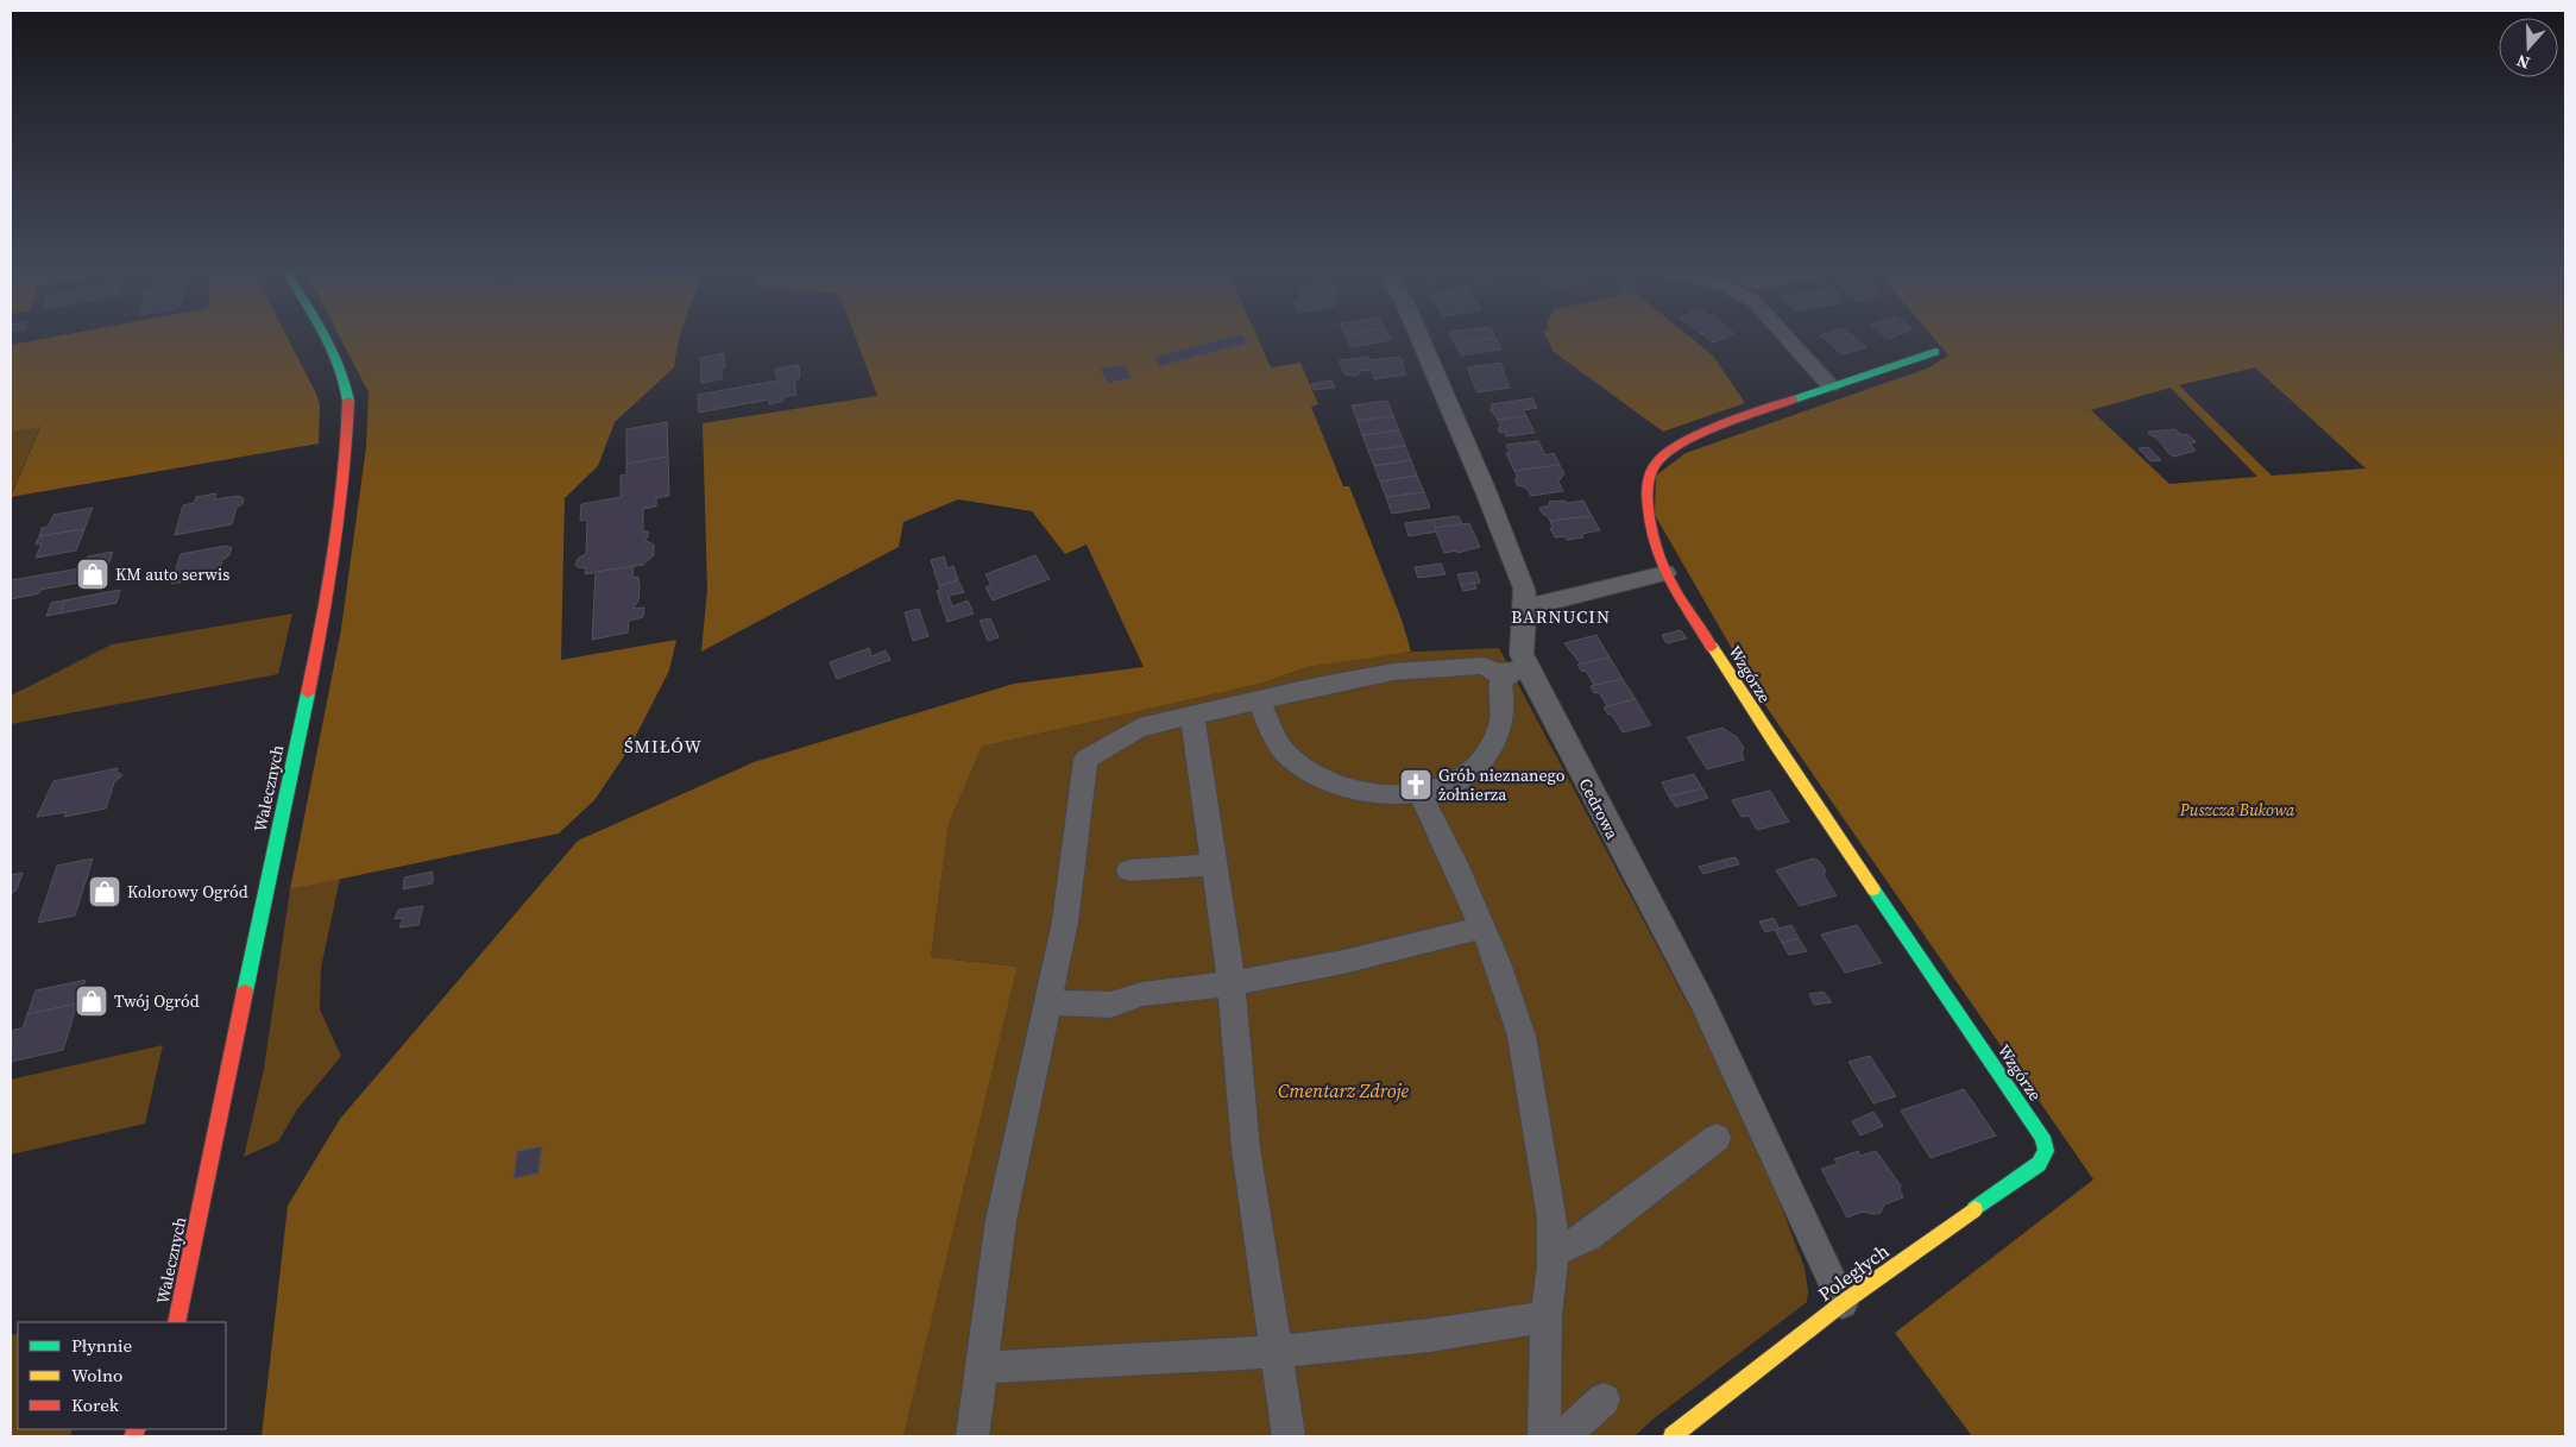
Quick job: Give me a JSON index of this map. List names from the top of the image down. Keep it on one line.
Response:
{"streets":{"street":["Wzgórze","Walecznych","Cedrowa","Poległych"]},"crossings":[["Wzgórze","Poległych"],["Cedrowa","Poległych"]],"districts":["BARNUCIN","ŚMIŁÓW"],"parks":["Puszcza Bukowa","Cmentarz Zdroje"],"places":{"shop":["KM auto serwis","Kolorowy Ogród","Twój Ogród"],"church":["Grób nieznanego żołnierza"]},"legend":["Płynnie","Wolno","Korek"],"north":"bottom"}
